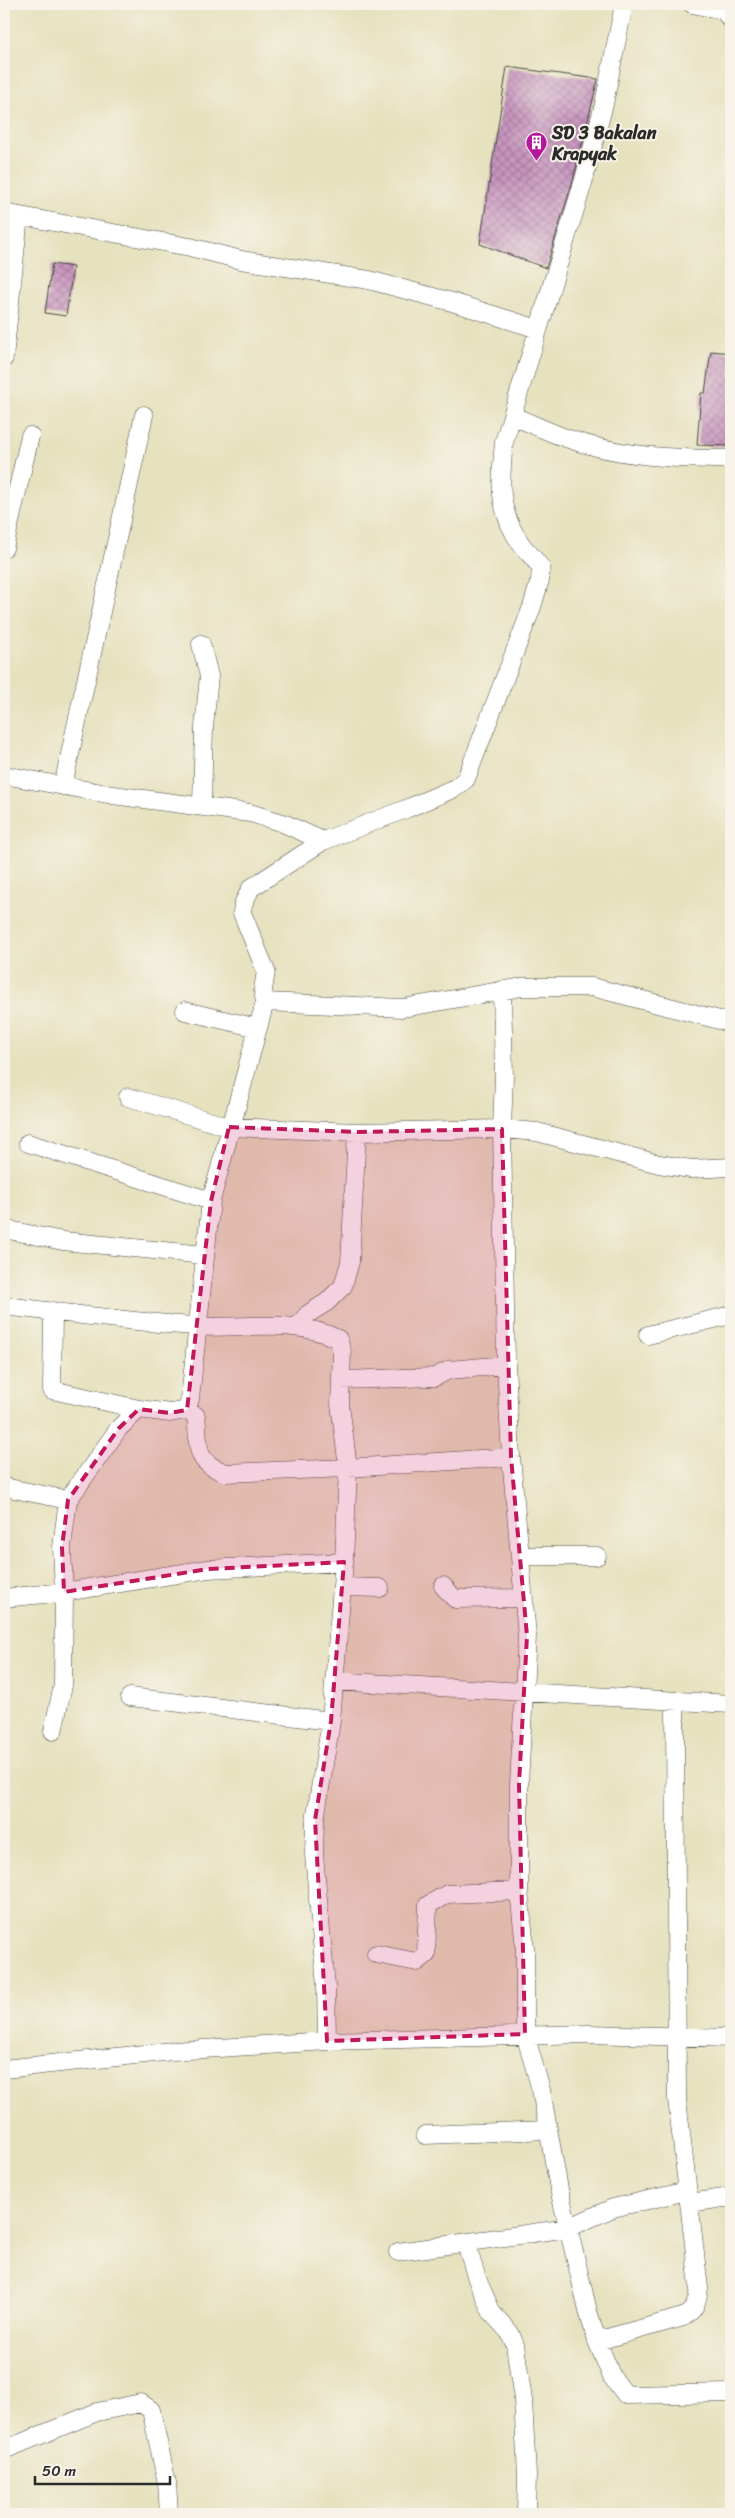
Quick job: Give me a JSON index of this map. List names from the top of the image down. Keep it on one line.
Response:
{"places":{"building":["SD 3 Bakalan Krapyak"]},"scale_bar":"50 m"}
